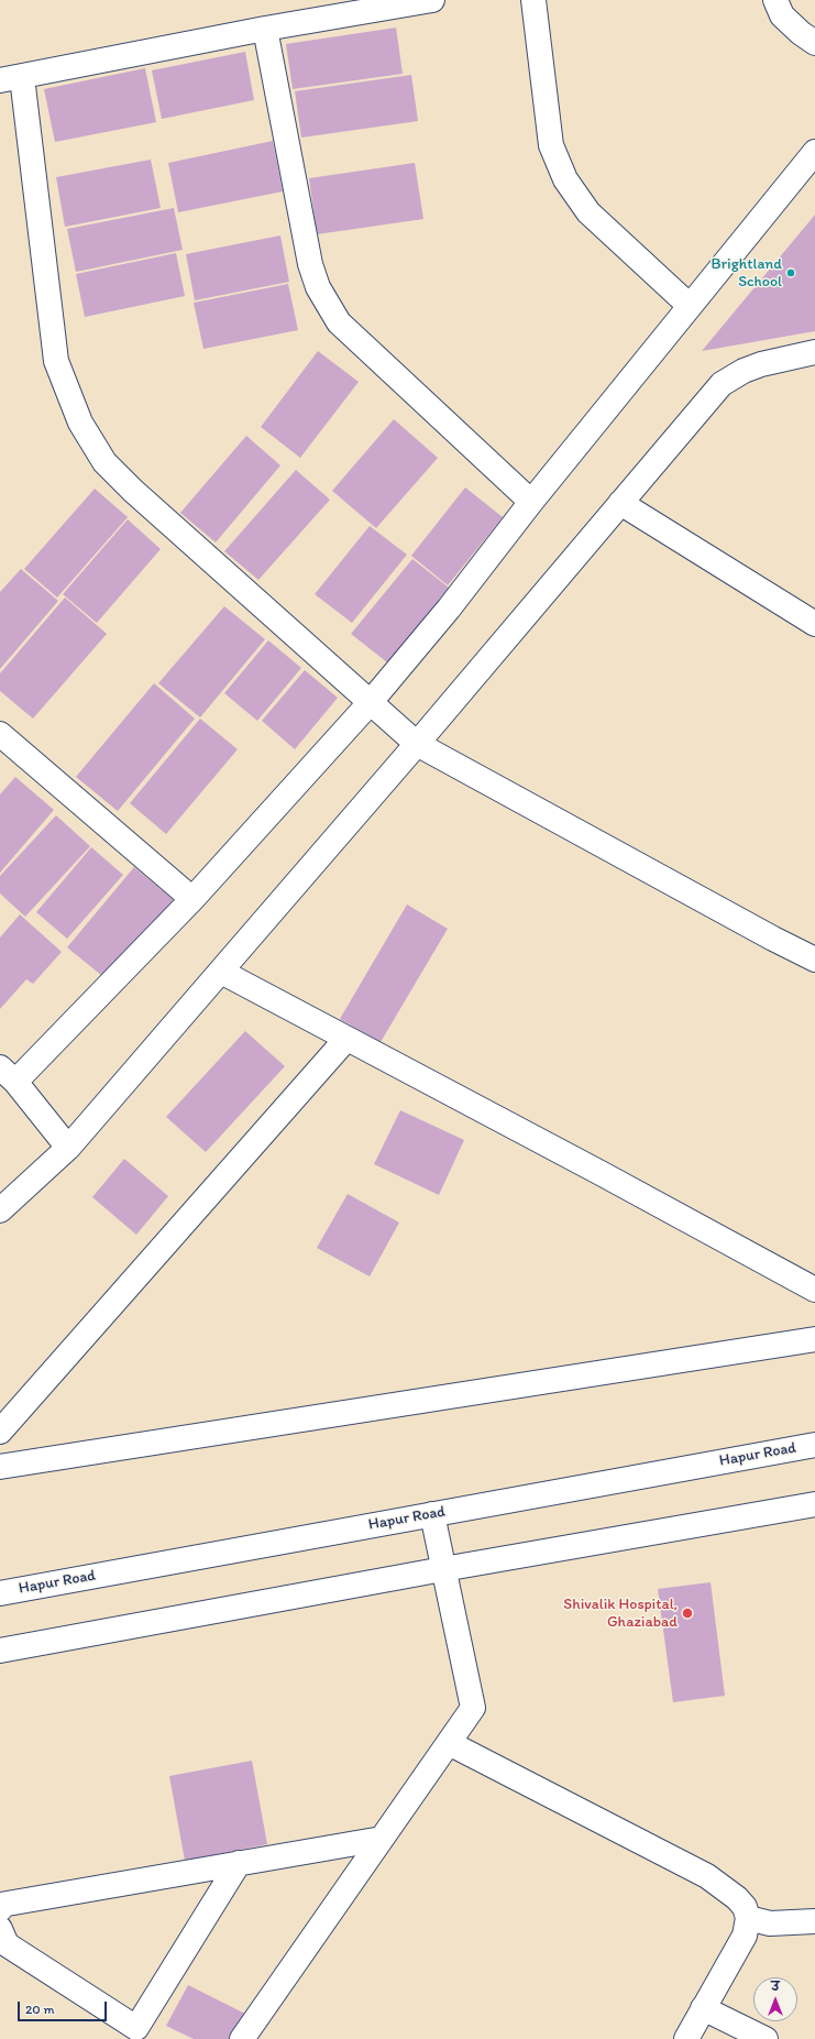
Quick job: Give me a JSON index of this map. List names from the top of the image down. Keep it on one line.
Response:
{"streets":{"street":["Hapur Road"]},"places":["Brightland School","Shivalik Hospital, Ghaziabad"],"scale_bar":"20 m","north":"top"}
